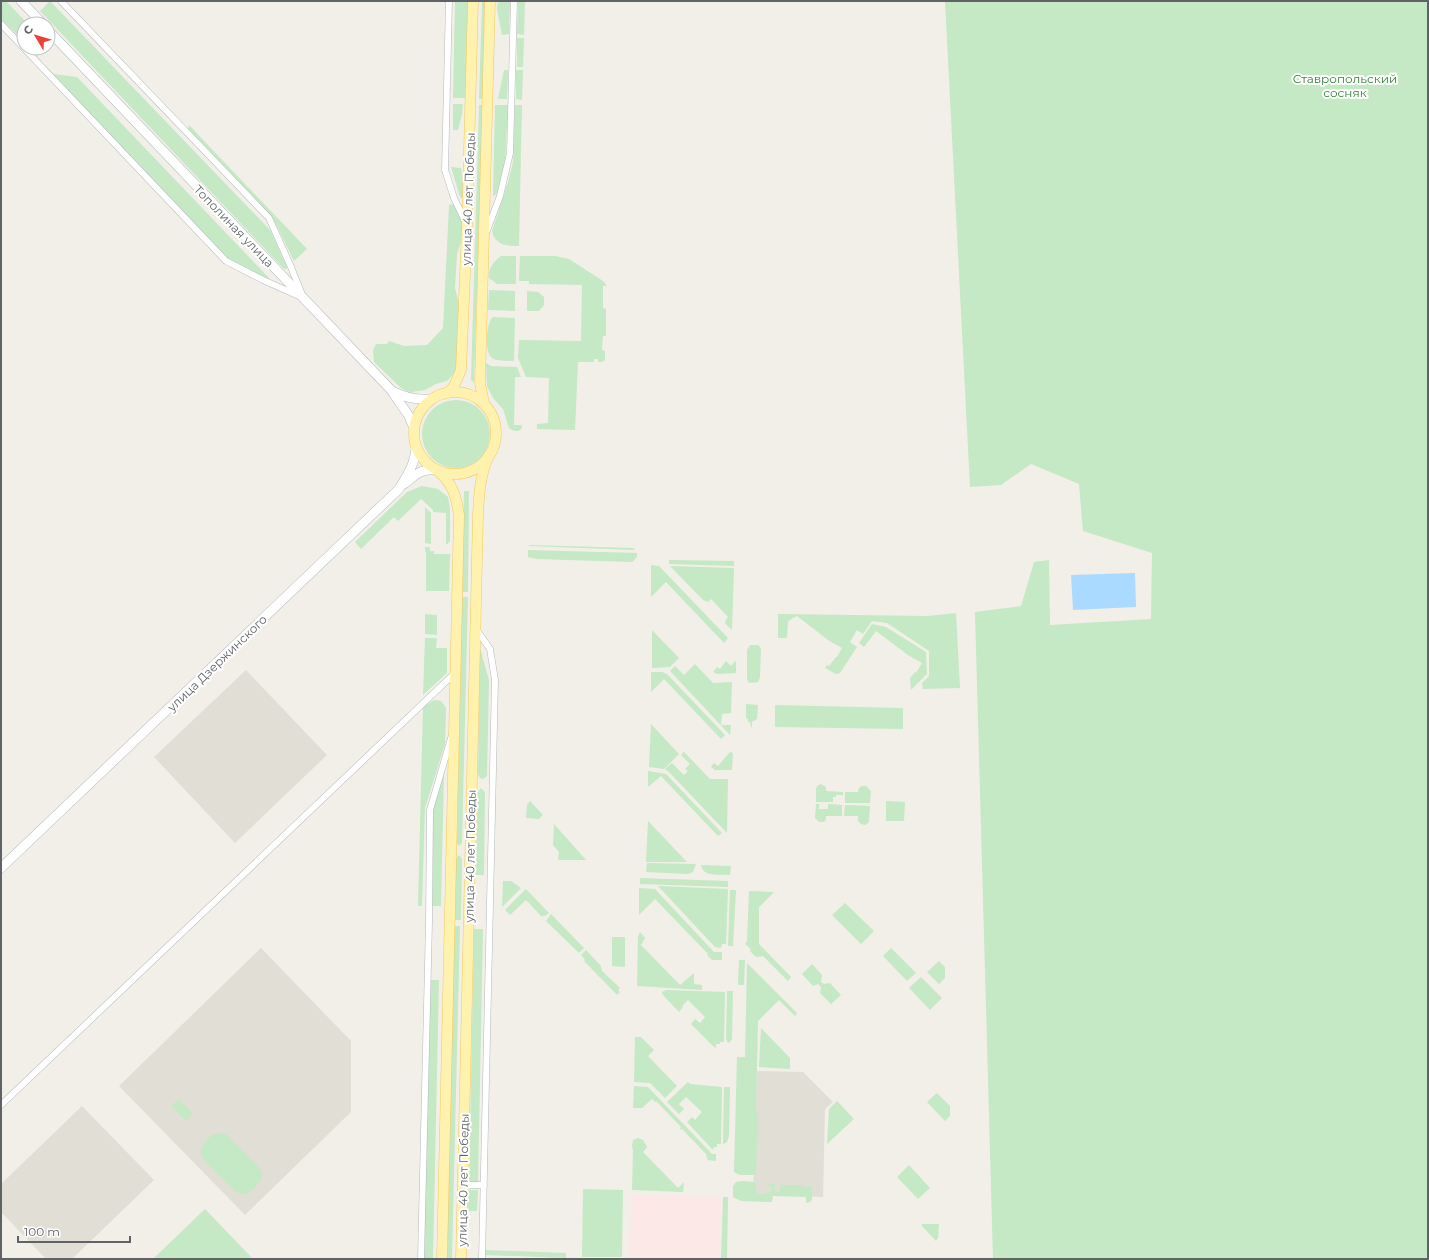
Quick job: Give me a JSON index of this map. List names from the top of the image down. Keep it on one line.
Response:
{"streets":{"main road":["улица 40 лет Победы","Тополиная улица","улица Дзержинского"]},"crossings":[["улица 40 лет Победы","Тополиная улица"],["улица 40 лет Победы","улица Дзержинского"],["Тополиная улица","улица Дзержинского"]],"parks":["Ставропольский сосняк"],"scale_bar":"100 m","north":"top left"}
